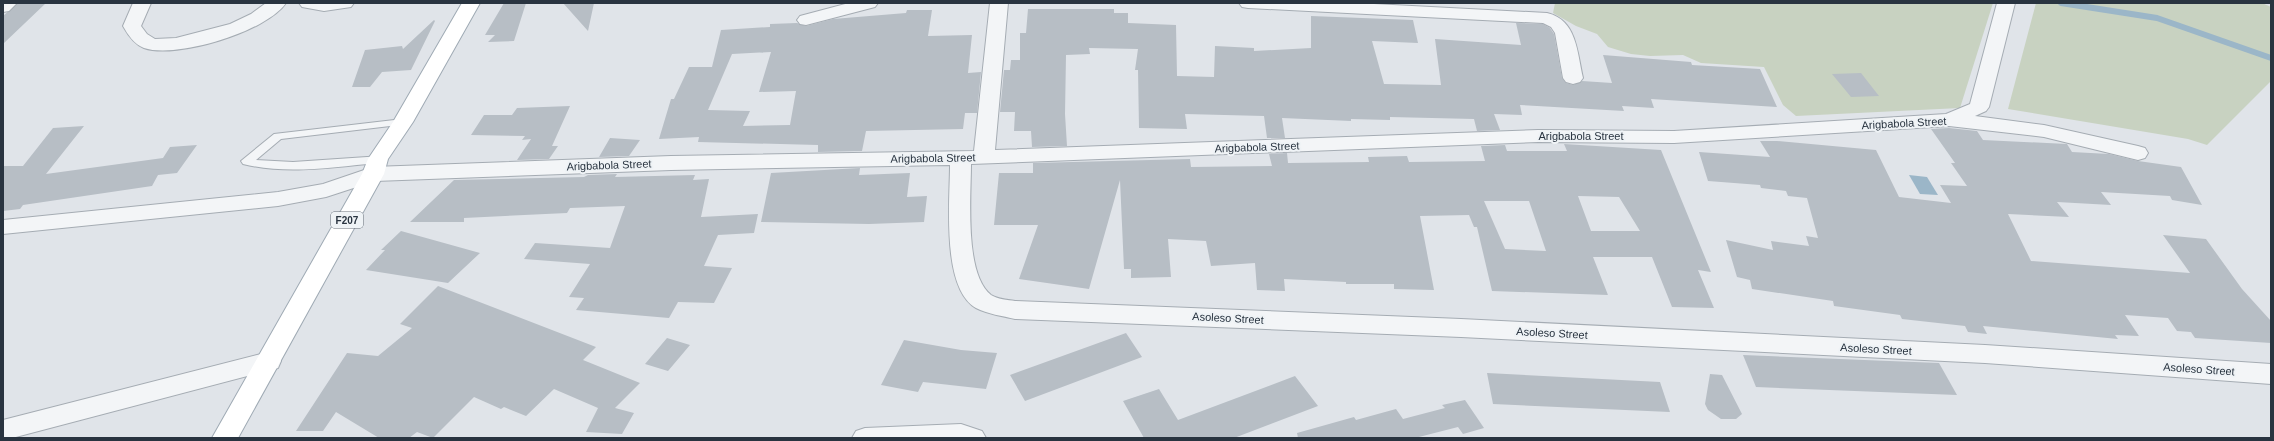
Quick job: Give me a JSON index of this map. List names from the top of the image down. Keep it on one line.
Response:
{"streets":{"main road":["F207"],"street":["Arigbabola Street","Asoleso Street"]},"crossings":[["Arigbabola Street","F207"],["Arigbabola Street","Asoleso Street"]]}
